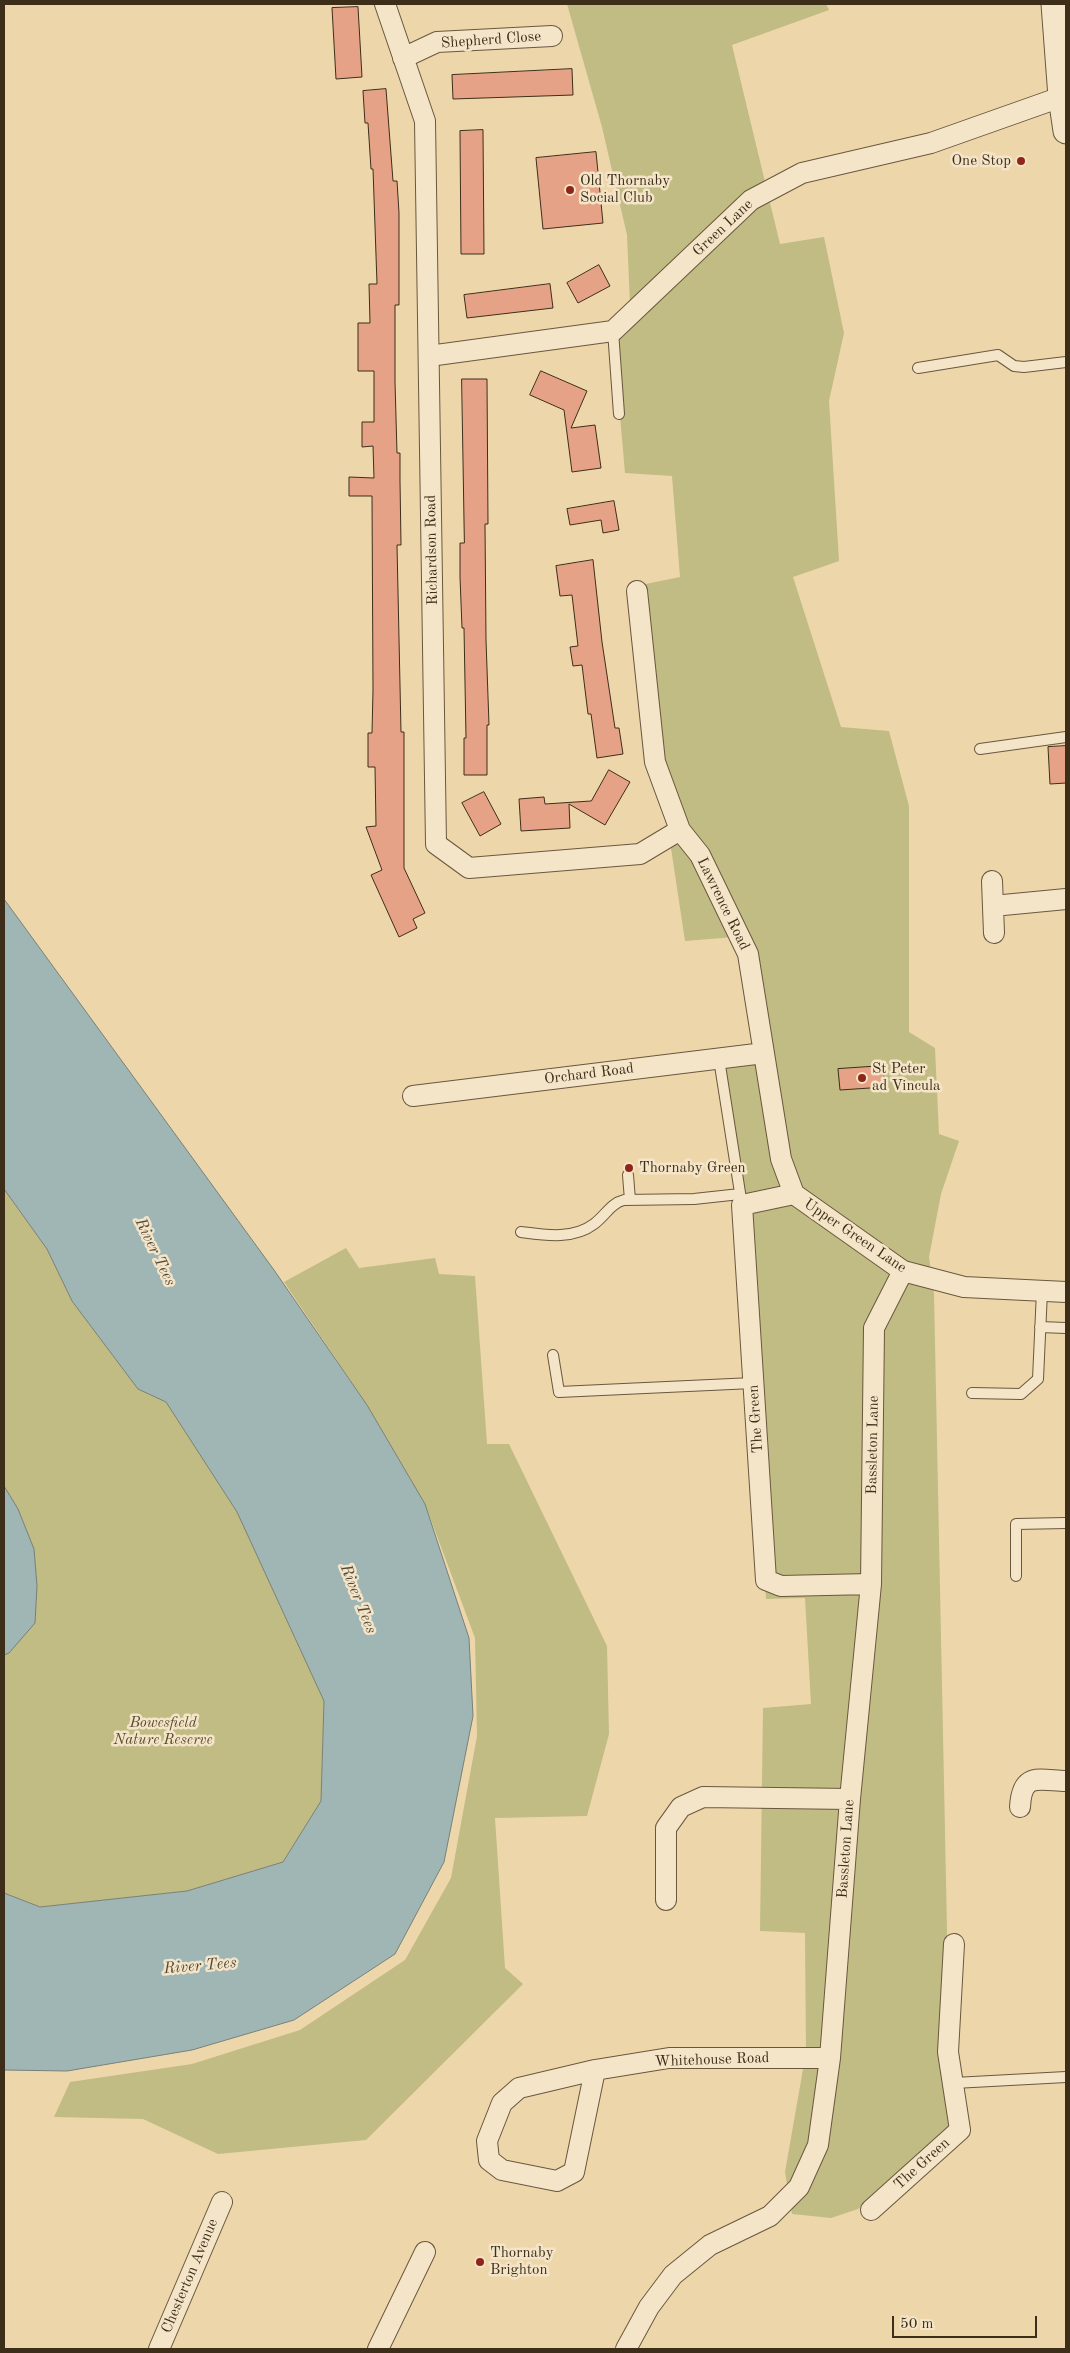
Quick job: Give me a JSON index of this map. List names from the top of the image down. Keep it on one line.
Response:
{"streets":{"street":["Shepherd Close","Green Lane","Richardson Road","Lawrence Road","Orchard Road","Upper Green Lane","The Green","Bassleton Lane","Whitehouse Road","Chesterton Avenue"]},"crossings":[["Shepherd Close","Richardson Road"],["Richardson Road","Lawrence Road"],["Lawrence Road","Orchard Road"],["Lawrence Road","Upper Green Lane"],["Upper Green Lane","Bassleton Lane"],["The Green","Bassleton Lane"],["Bassleton Lane","Whitehouse Road"]],"water":["River Tees"],"parks":["Bowesfield Nature Reserve"],"places":["One Stop","Old Thornaby Social Club","St Peter ad Vincula","Thornaby Green","Thornaby Brighton"],"scale_bar":"50 m"}
